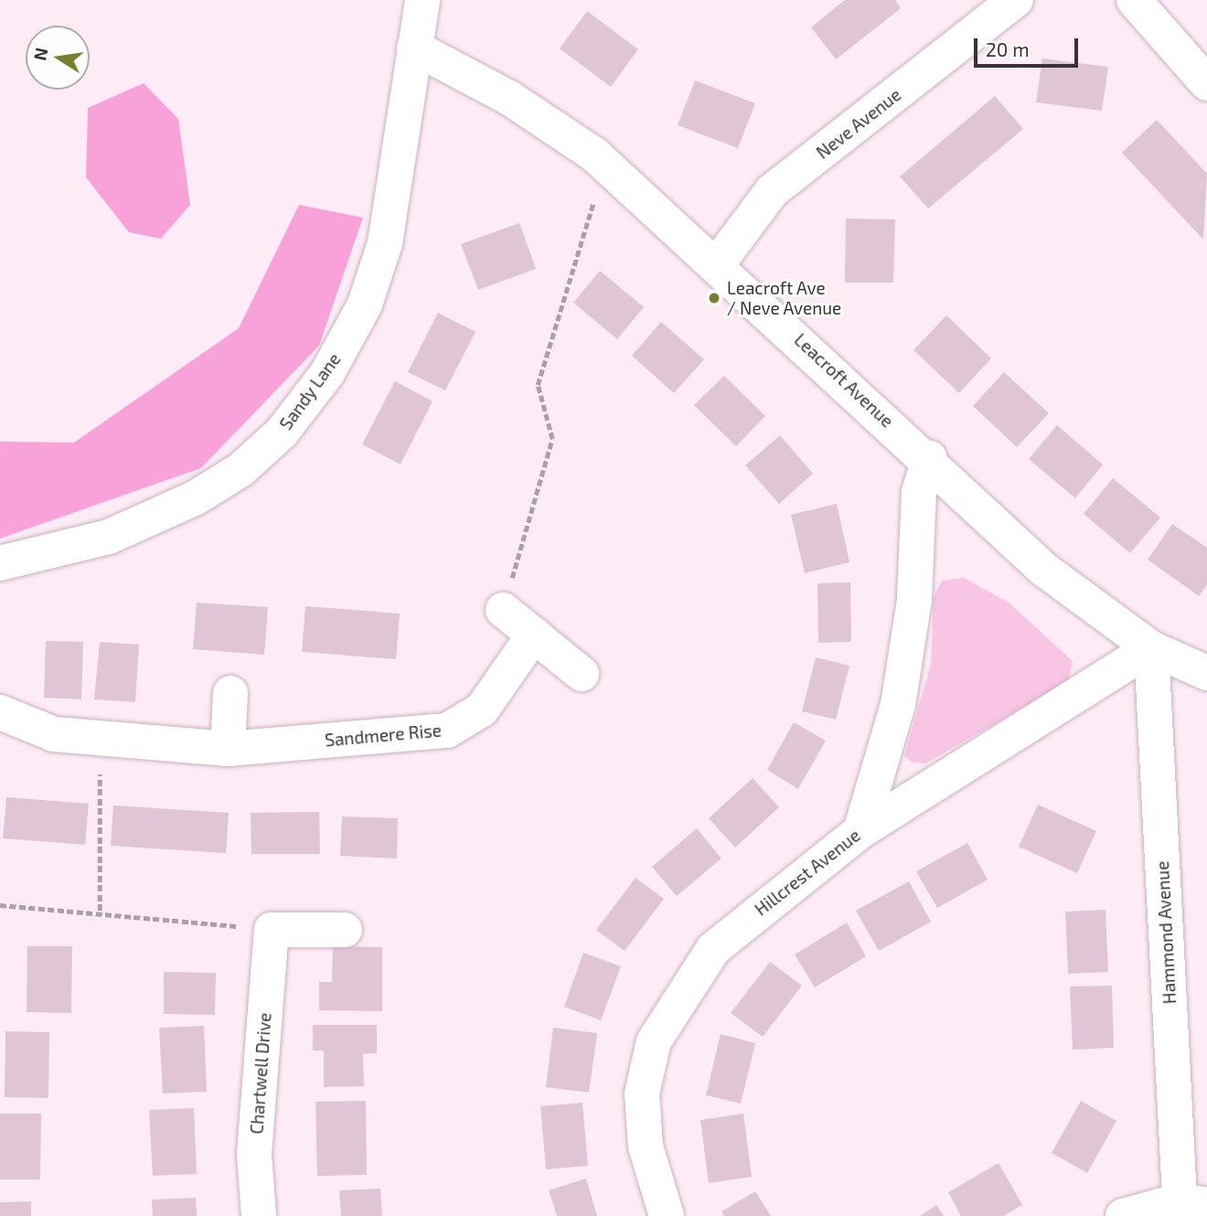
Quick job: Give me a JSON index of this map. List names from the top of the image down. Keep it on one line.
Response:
{"streets":{"street":["Neve Avenue","Leacroft Avenue","Sandy Lane","Sandmere Rise","Hillcrest Avenue","Hammond Avenue","Chartwell Drive"]},"crossings":[["Neve Avenue","Leacroft Avenue"],["Leacroft Avenue","Sandy Lane"],["Leacroft Avenue","Hillcrest Avenue"],["Leacroft Avenue","Hammond Avenue"],["Hillcrest Avenue","Hammond Avenue"]],"places":["Leacroft Ave / Neve Avenue"],"scale_bar":"20 m","north":"left"}
